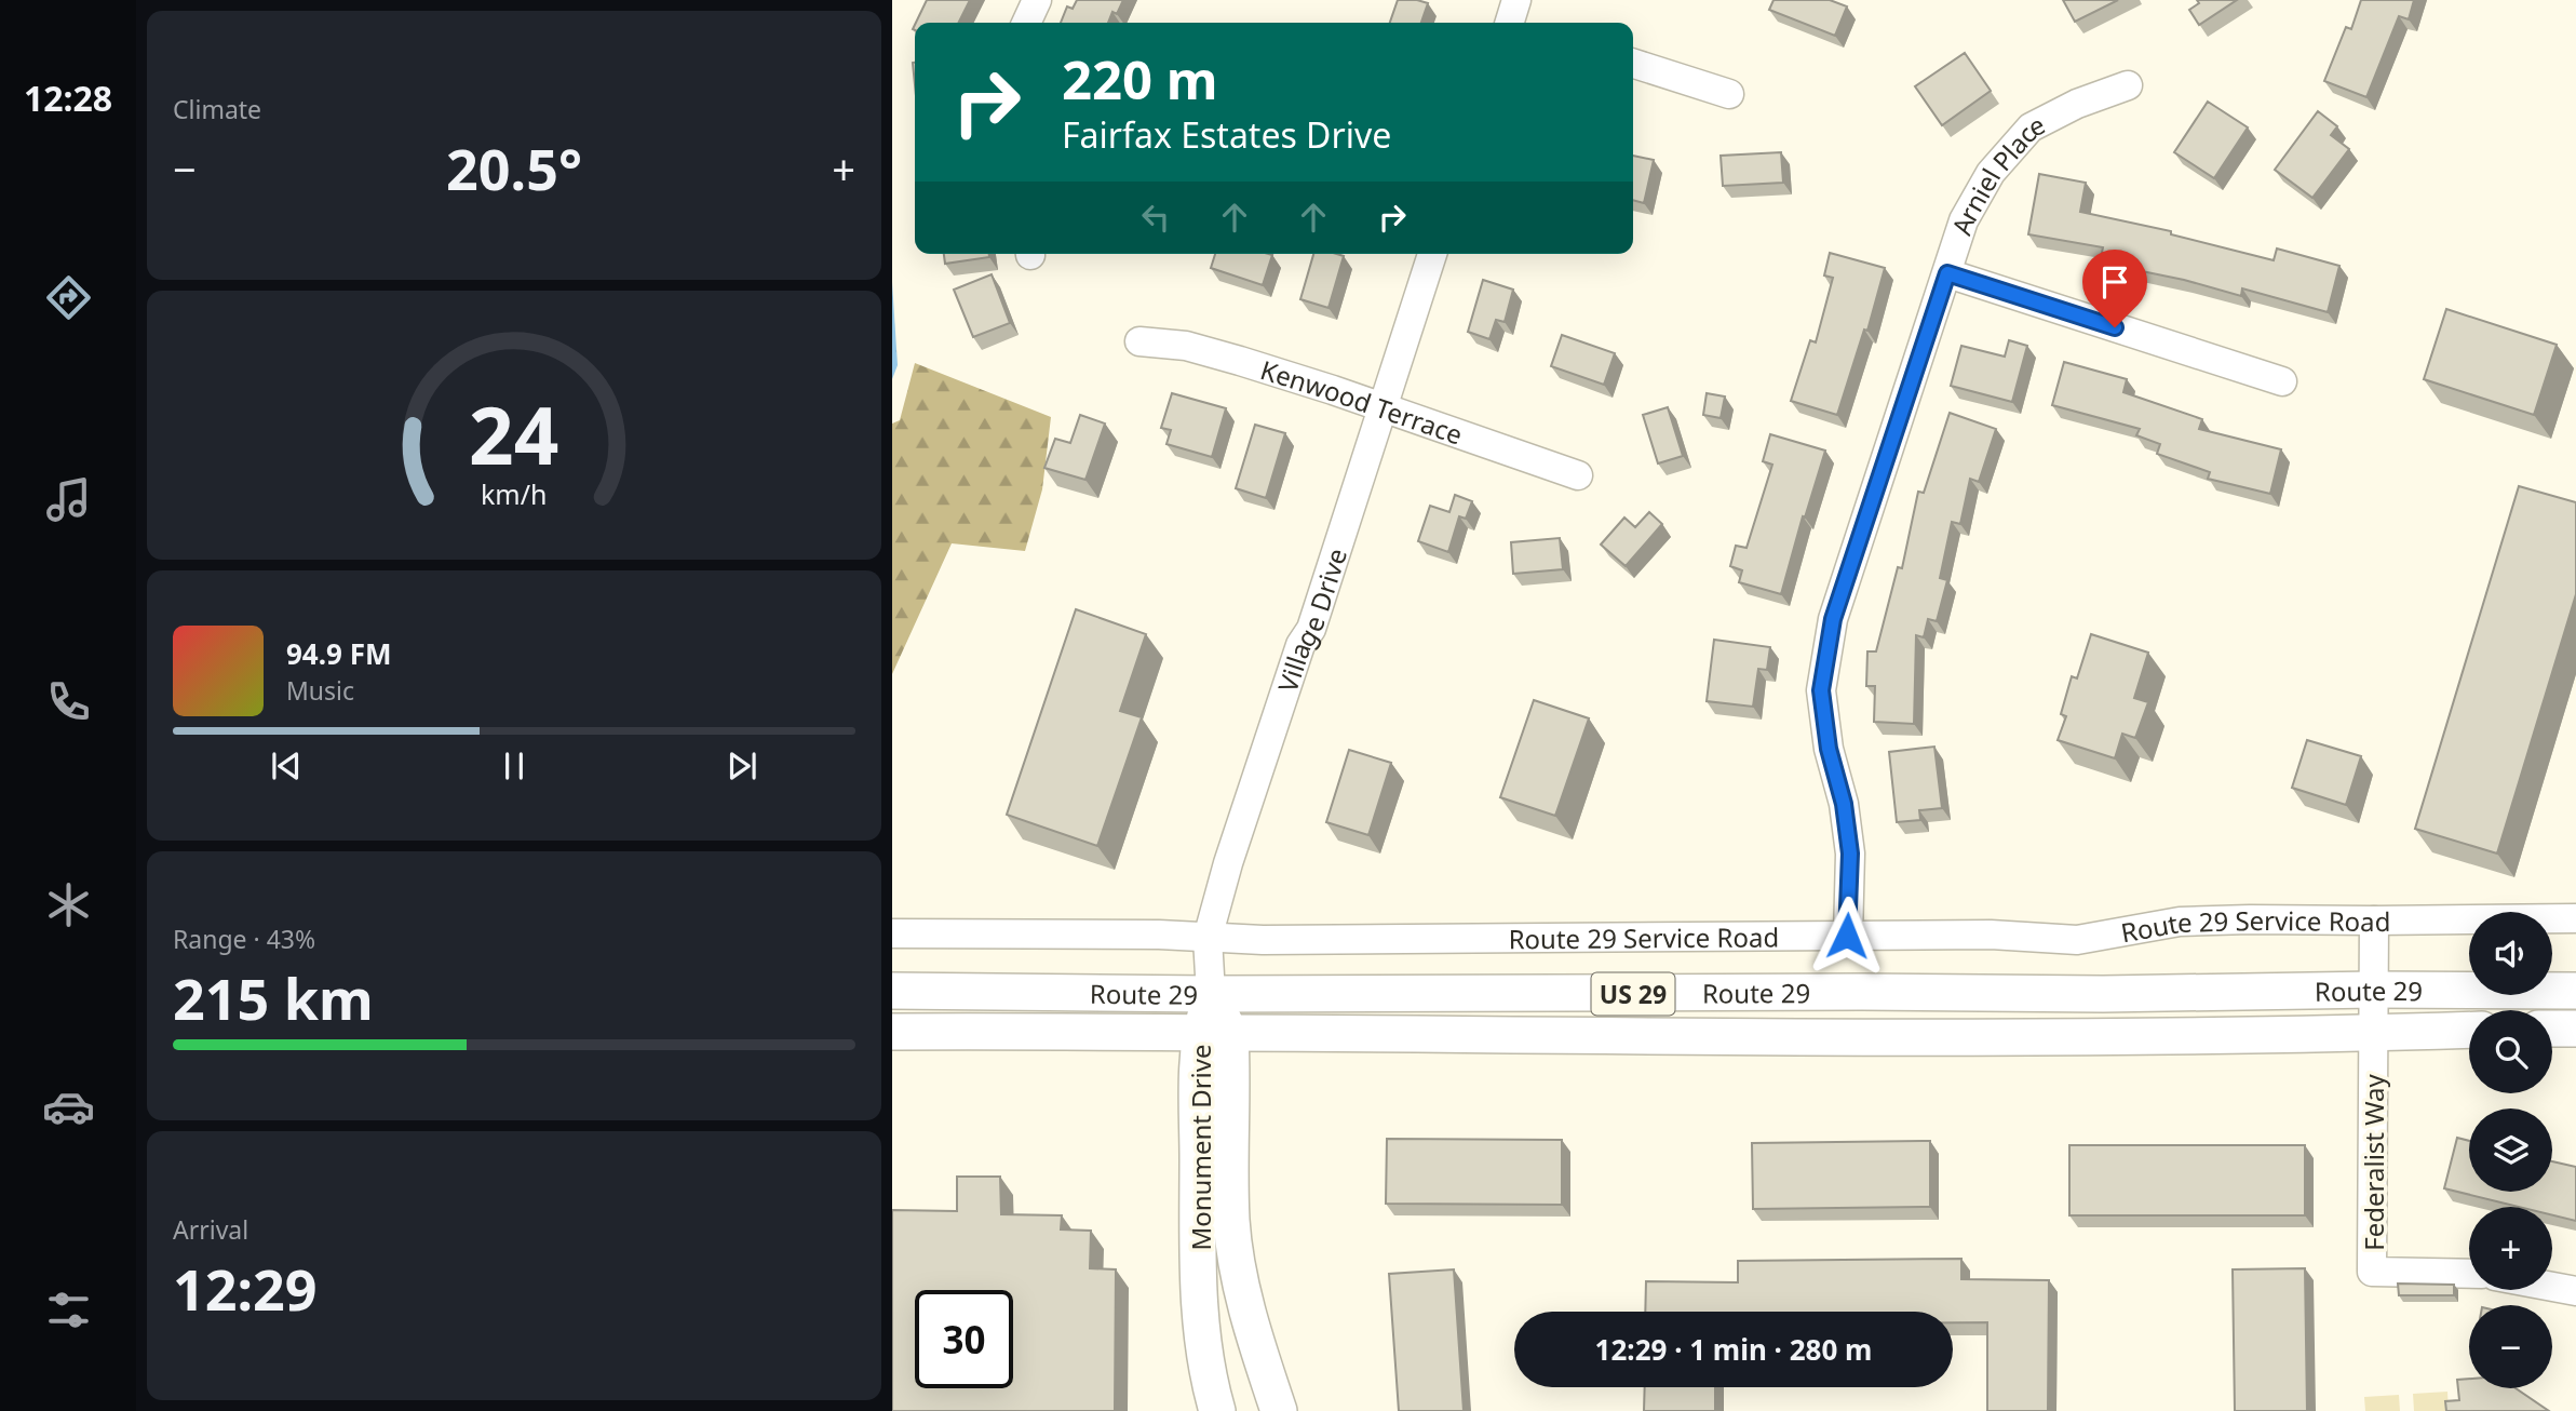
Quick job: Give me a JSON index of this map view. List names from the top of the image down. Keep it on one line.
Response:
{"streets":{"main road":["Route 29","US 29","Monument Drive"],"street":["Arniel Place","Kenwood Terrace","Village Drive","Route 29 Service Road","Federalist Way"]},"crossings":[["Arniel Place","Route 29 Service Road"],["Kenwood Terrace","Village Drive"],["Village Drive","Route 29 Service Road"],["Village Drive","Route 29"],["Village Drive","Monument Drive"],["Route 29 Service Road","Federalist Way"],["Route 29","Monument Drive"],["Route 29","Federalist Way"]],"page":{"tabs":"12:28","tile":["Climate",["Range · 43%","215 km"],["Arrival","12:29"]],"turn":["220 m","Fairfax Estates Drive"],"heat":["−","20.5°","+"],"song":["94.9 FM","Music"],"map_buttons":["+","−"],"limit":"30","trip":"12:29 · 1 min · 280 m","gauge":["24","km/h"]}}
